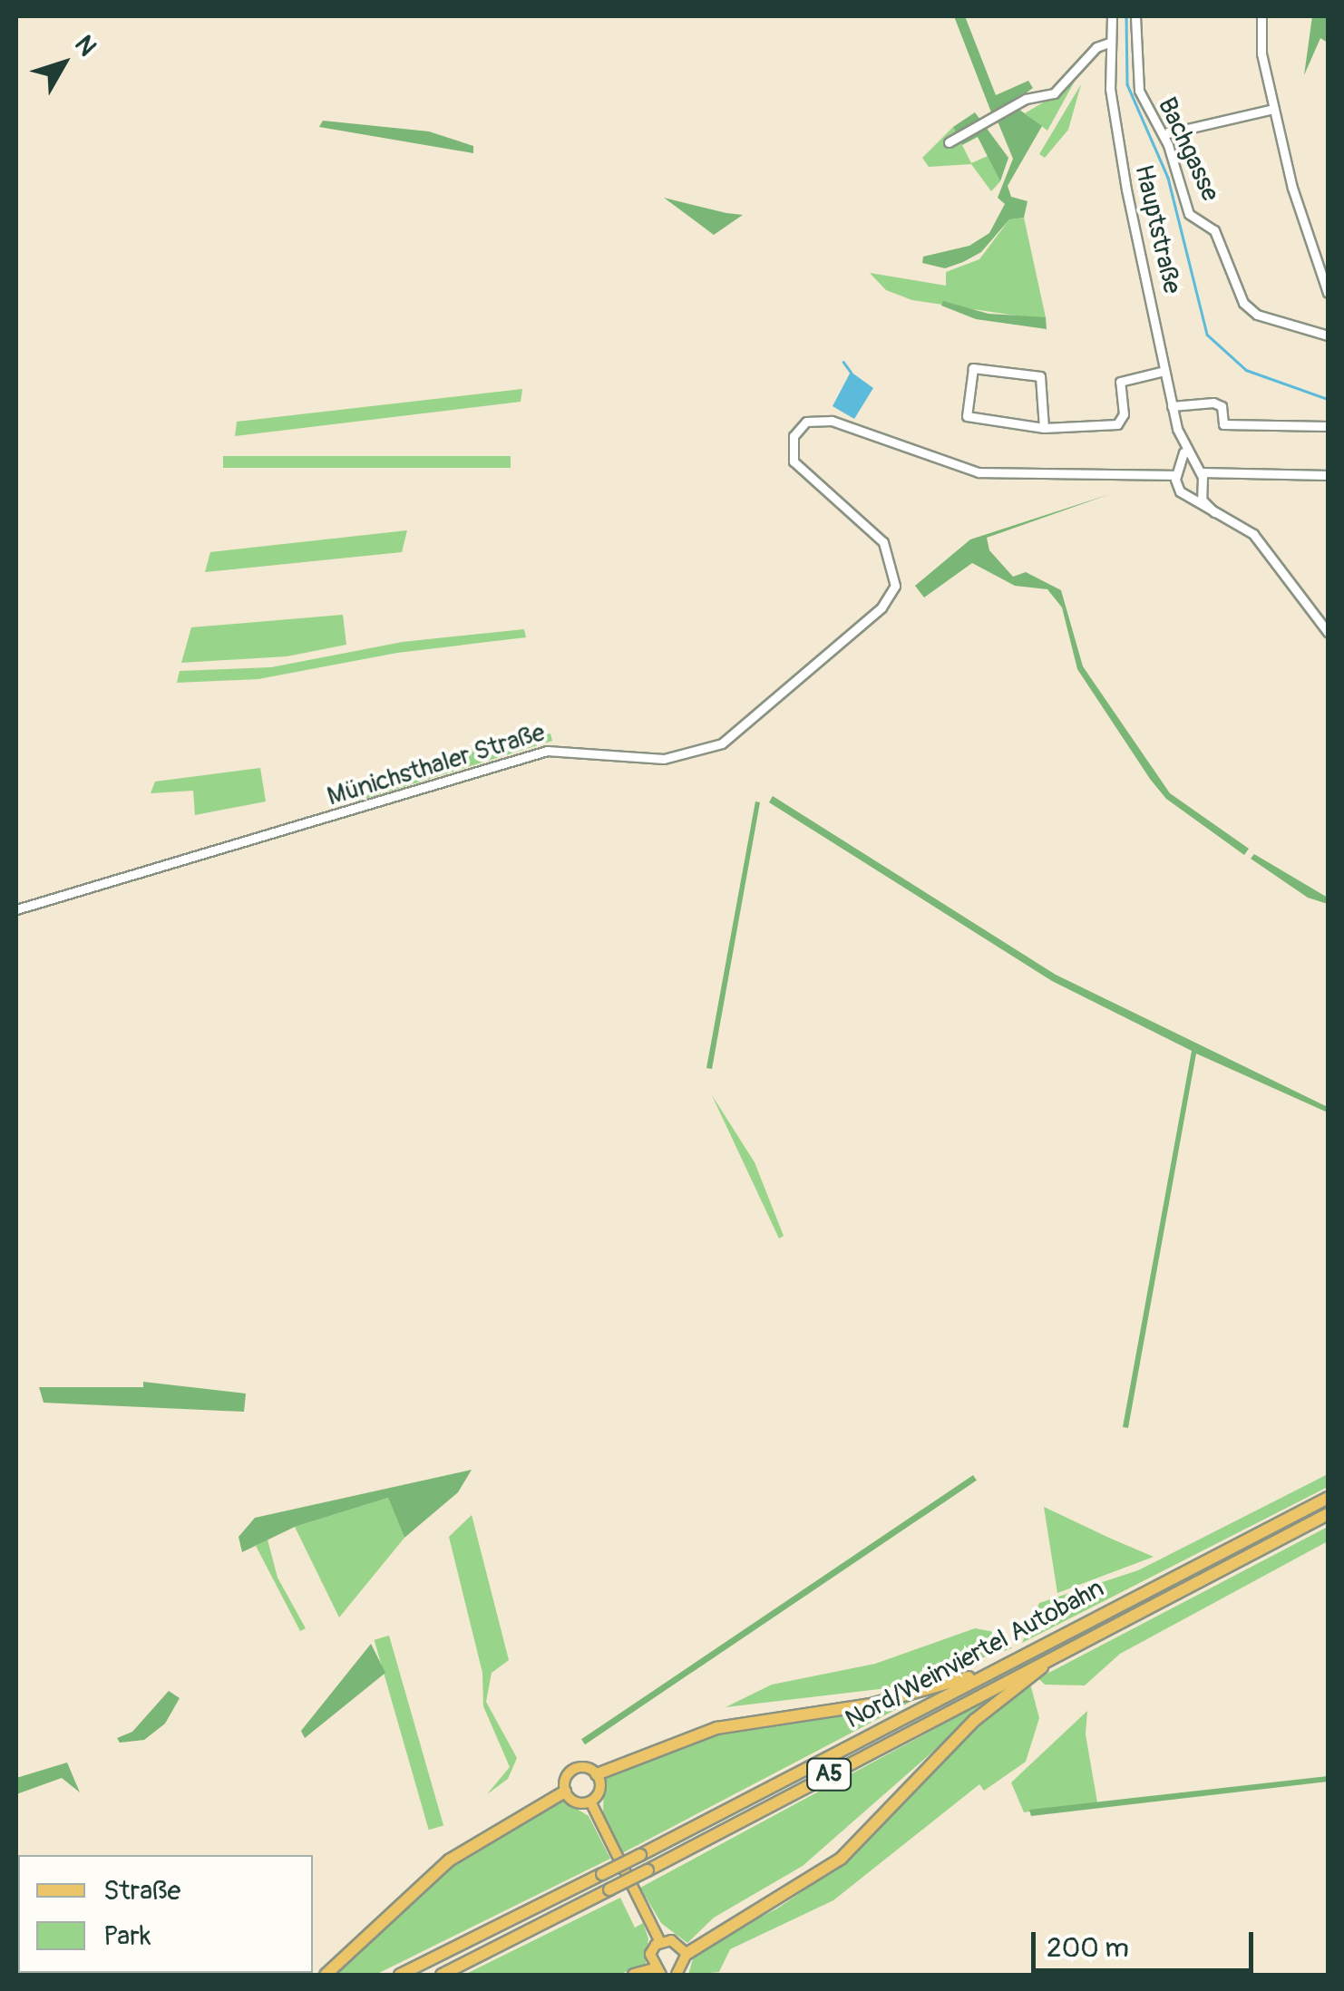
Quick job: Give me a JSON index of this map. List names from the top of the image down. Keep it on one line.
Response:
{"streets":{"highway":["Nord/Weinviertel Autobahn","A5"],"street":["Bachgasse","Hauptstraße","Münichsthaler Straße"]},"crossings":[["Hauptstraße","Münichsthaler Straße"]],"legend":["Straße","Park"],"scale_bar":"200 m","north":"top right"}
